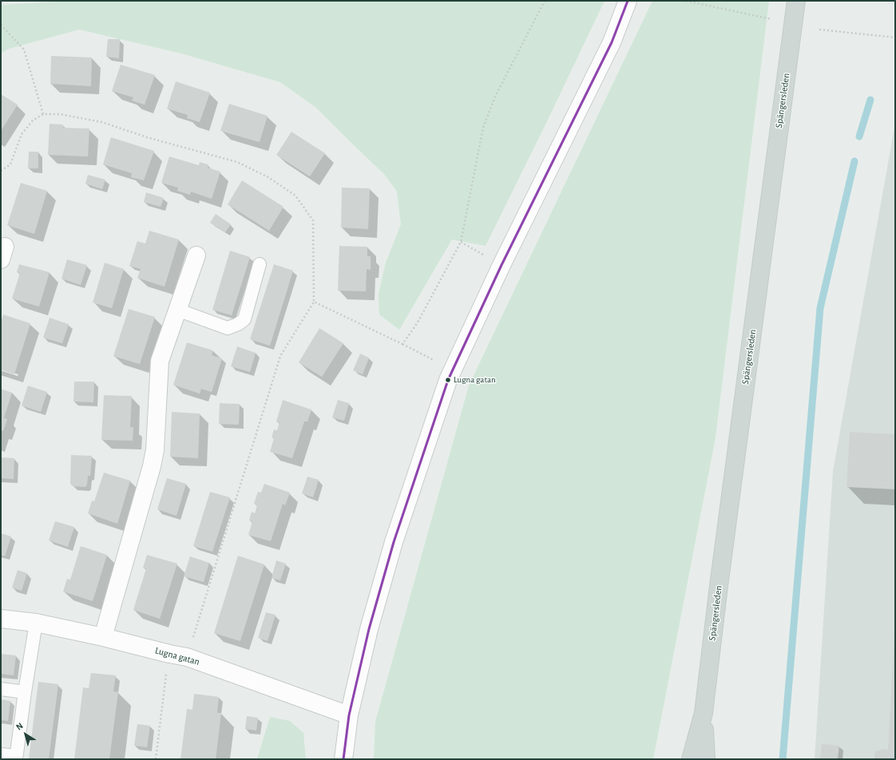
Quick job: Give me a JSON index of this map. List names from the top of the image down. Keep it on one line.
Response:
{"streets":{"main road":["Spängersleden"],"street":["Lugna gatan"]},"places":["Lugna gatan"],"north":"top left"}
